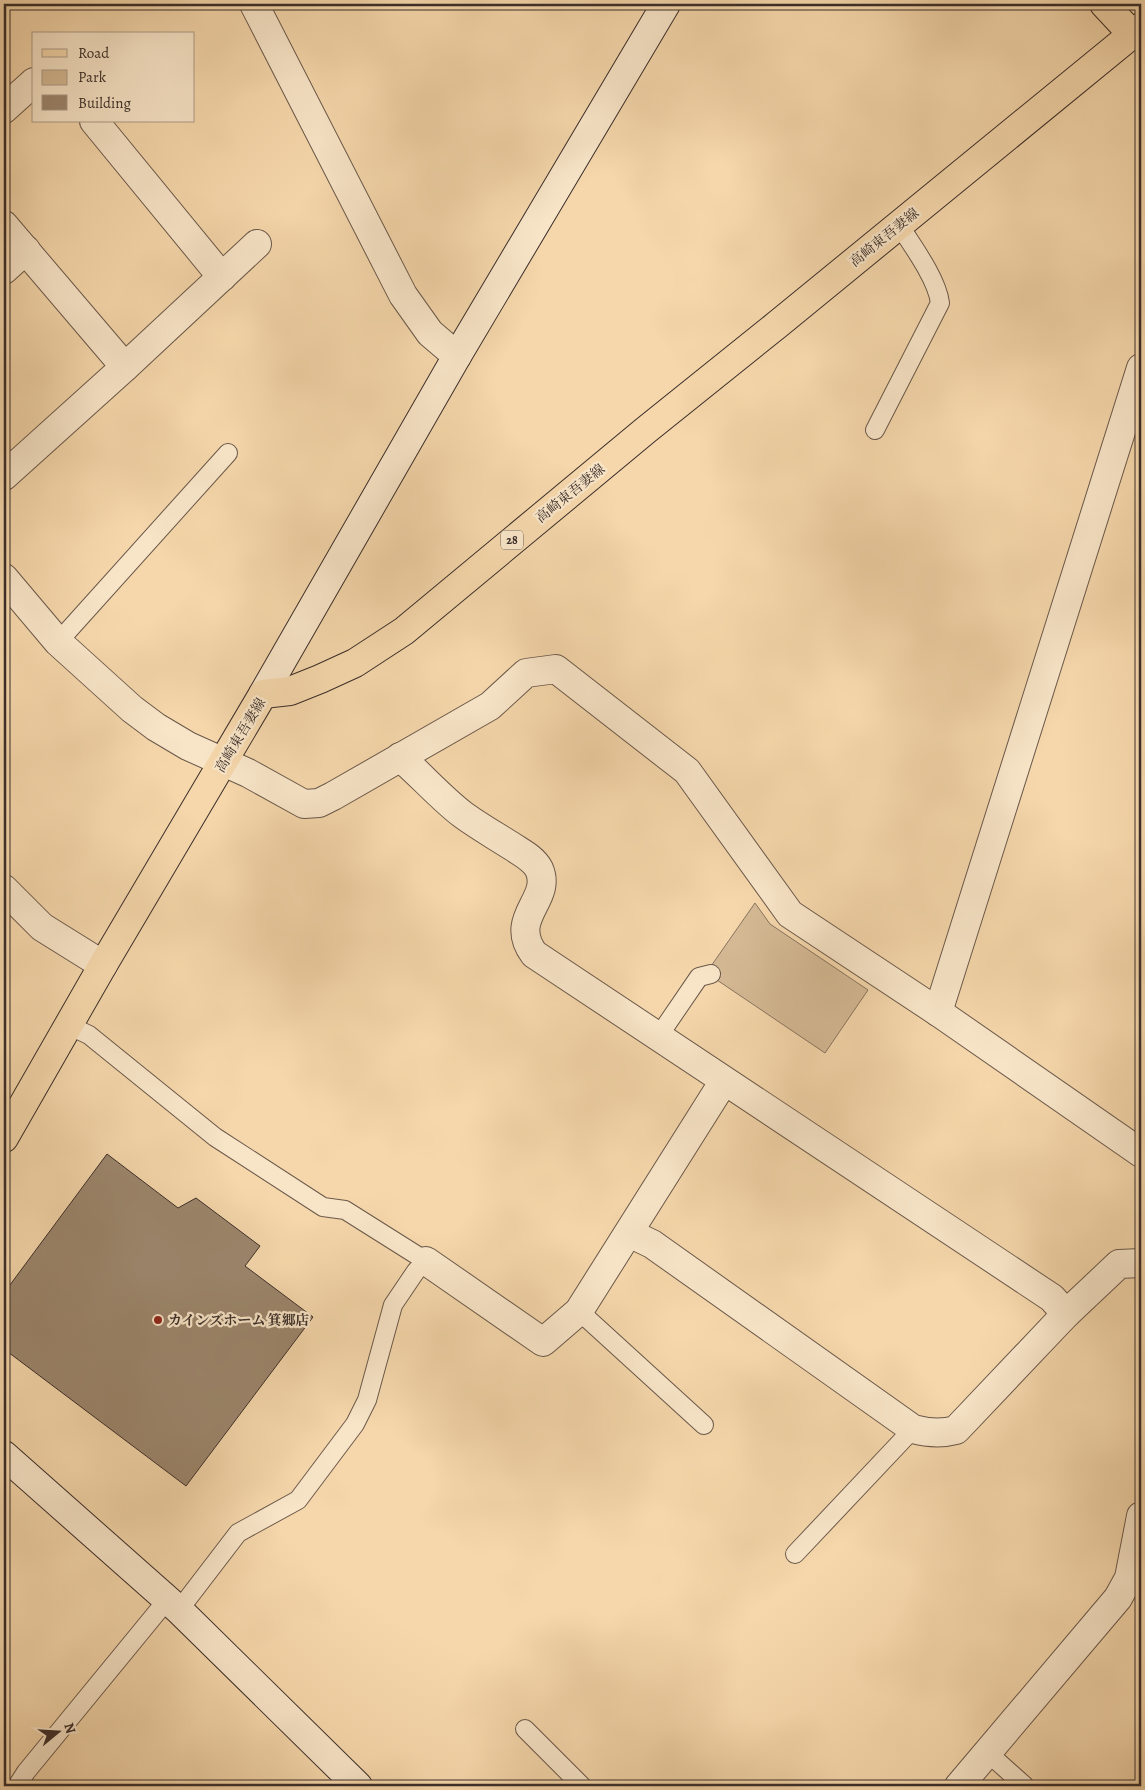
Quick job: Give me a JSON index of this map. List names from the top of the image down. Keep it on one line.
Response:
{"streets":{"main road":["高崎東吾妻線","28"]},"places":["カインズホーム 箕郷店"],"legend":["Road","Park","Building"],"north":"right"}
